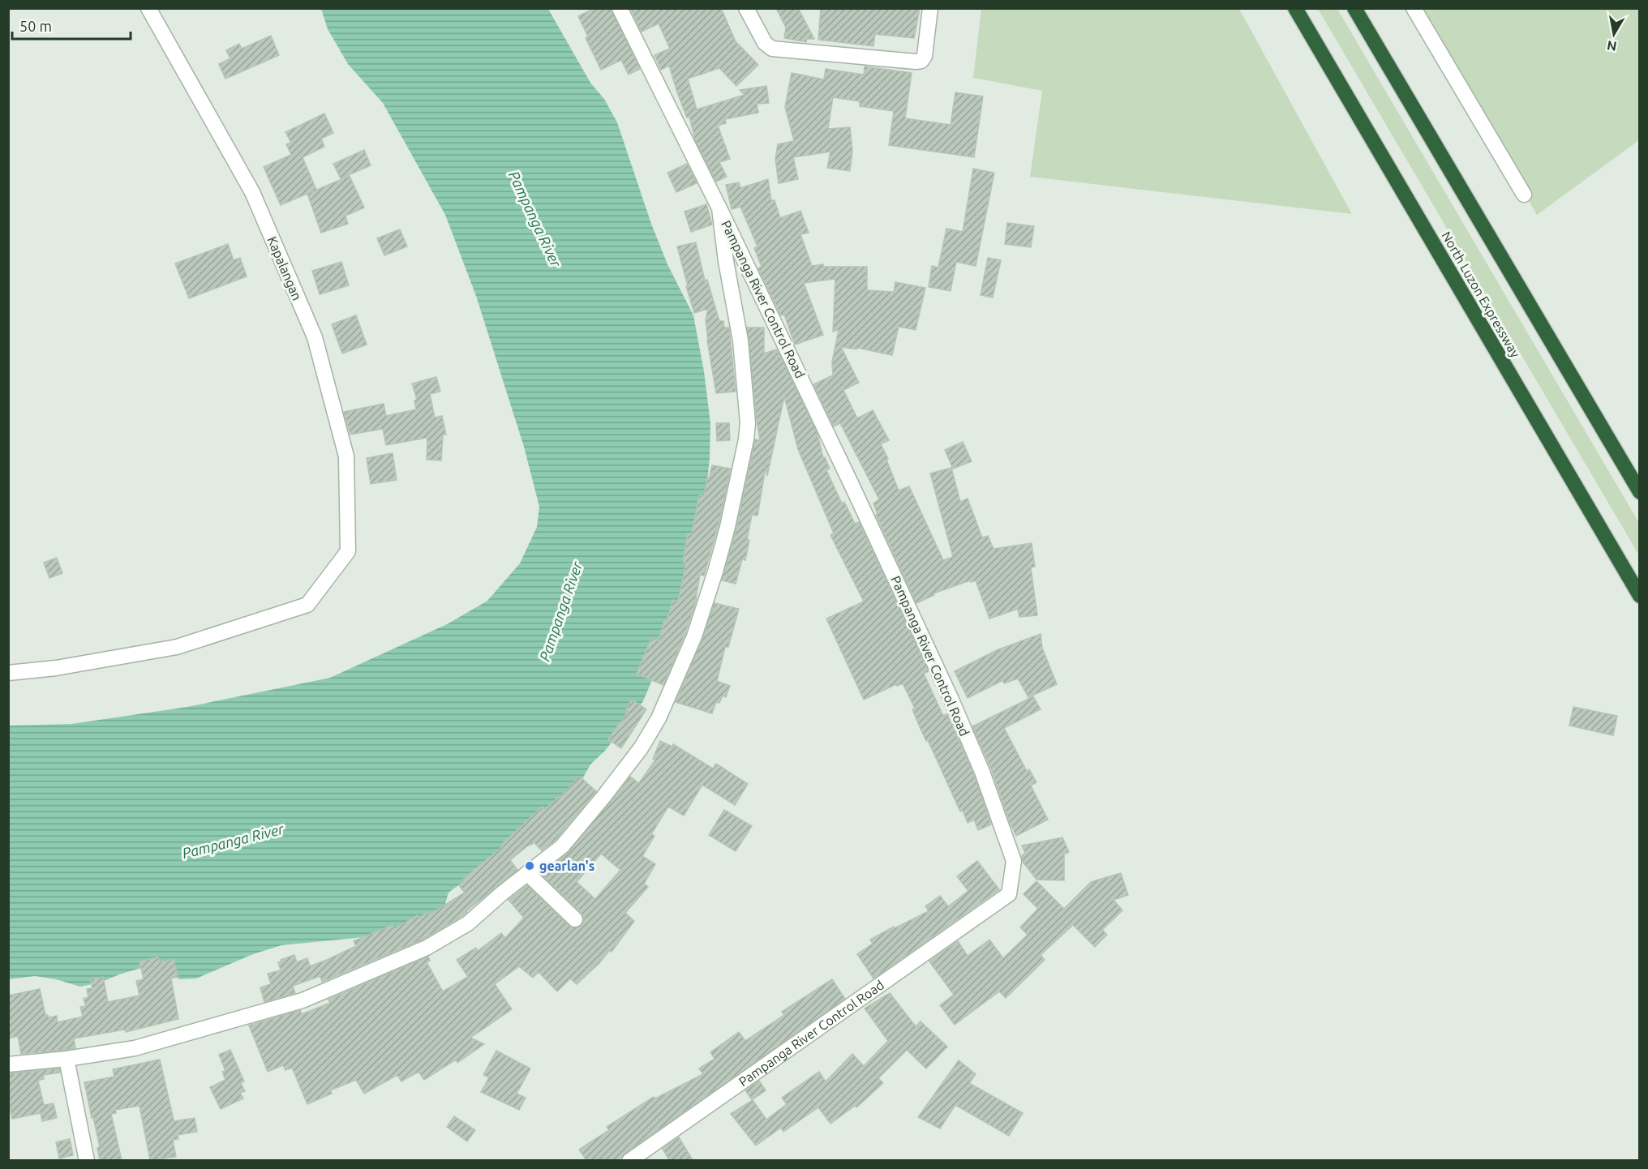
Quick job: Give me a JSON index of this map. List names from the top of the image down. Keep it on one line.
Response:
{"streets":{"highway":["North Luzon Expressway"],"street":["Kapalangan","Pampanga River Control Road"]},"water":["Pampanga River"],"places":["gearlan's"],"scale_bar":"50 m","north":"bottom"}
